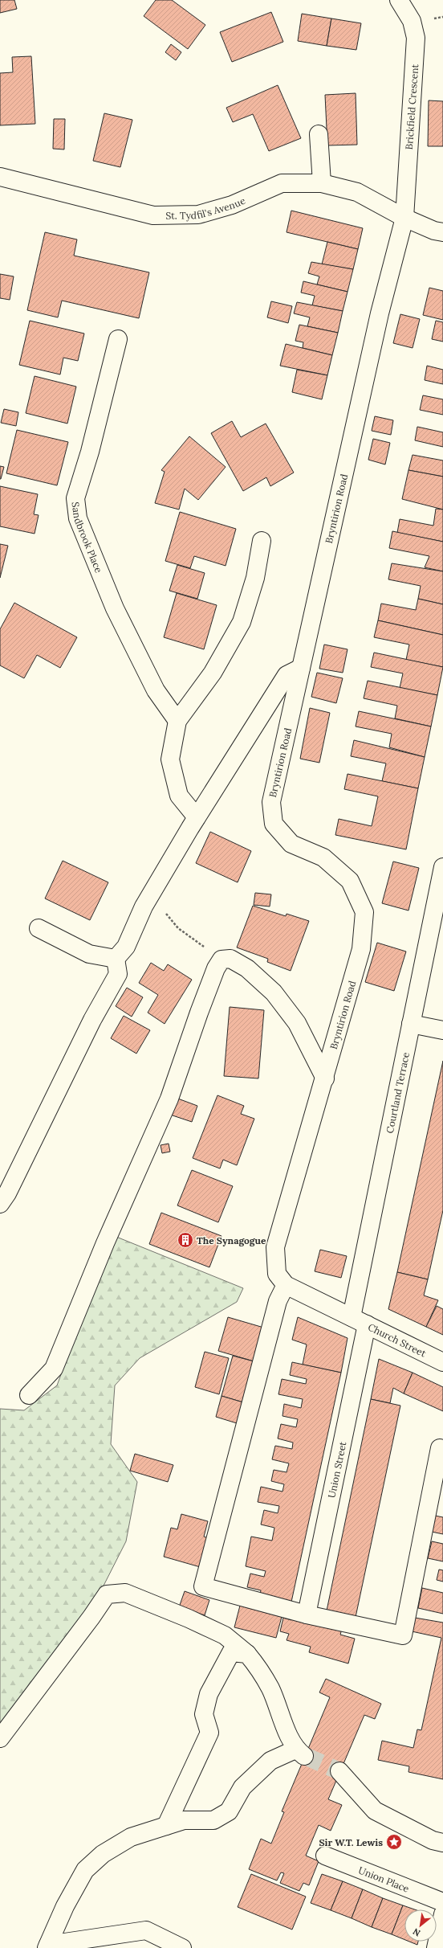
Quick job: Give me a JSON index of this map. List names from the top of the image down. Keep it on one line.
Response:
{"streets":{"street":["Brickfield Crescent","St. Tydfil's Avenue","Bryntirion Road","Sandbrook Place","Courtland Terrace","Church Street","Union Street","Union Place"]},"crossings":[["Brickfield Crescent","St. Tydfil's Avenue"],["Brickfield Crescent","Bryntirion Road"],["St. Tydfil's Avenue","Bryntirion Road"],["Bryntirion Road","Courtland Terrace"],["Bryntirion Road","Church Street"],["Bryntirion Road","Union Street"],["Courtland Terrace","Church Street"],["Courtland Terrace","Union Street"],["Church Street","Union Street"]],"places":{"building":["The Synagogue"],"place":["Sir W.T. Lewis"]},"north":"bottom left"}
